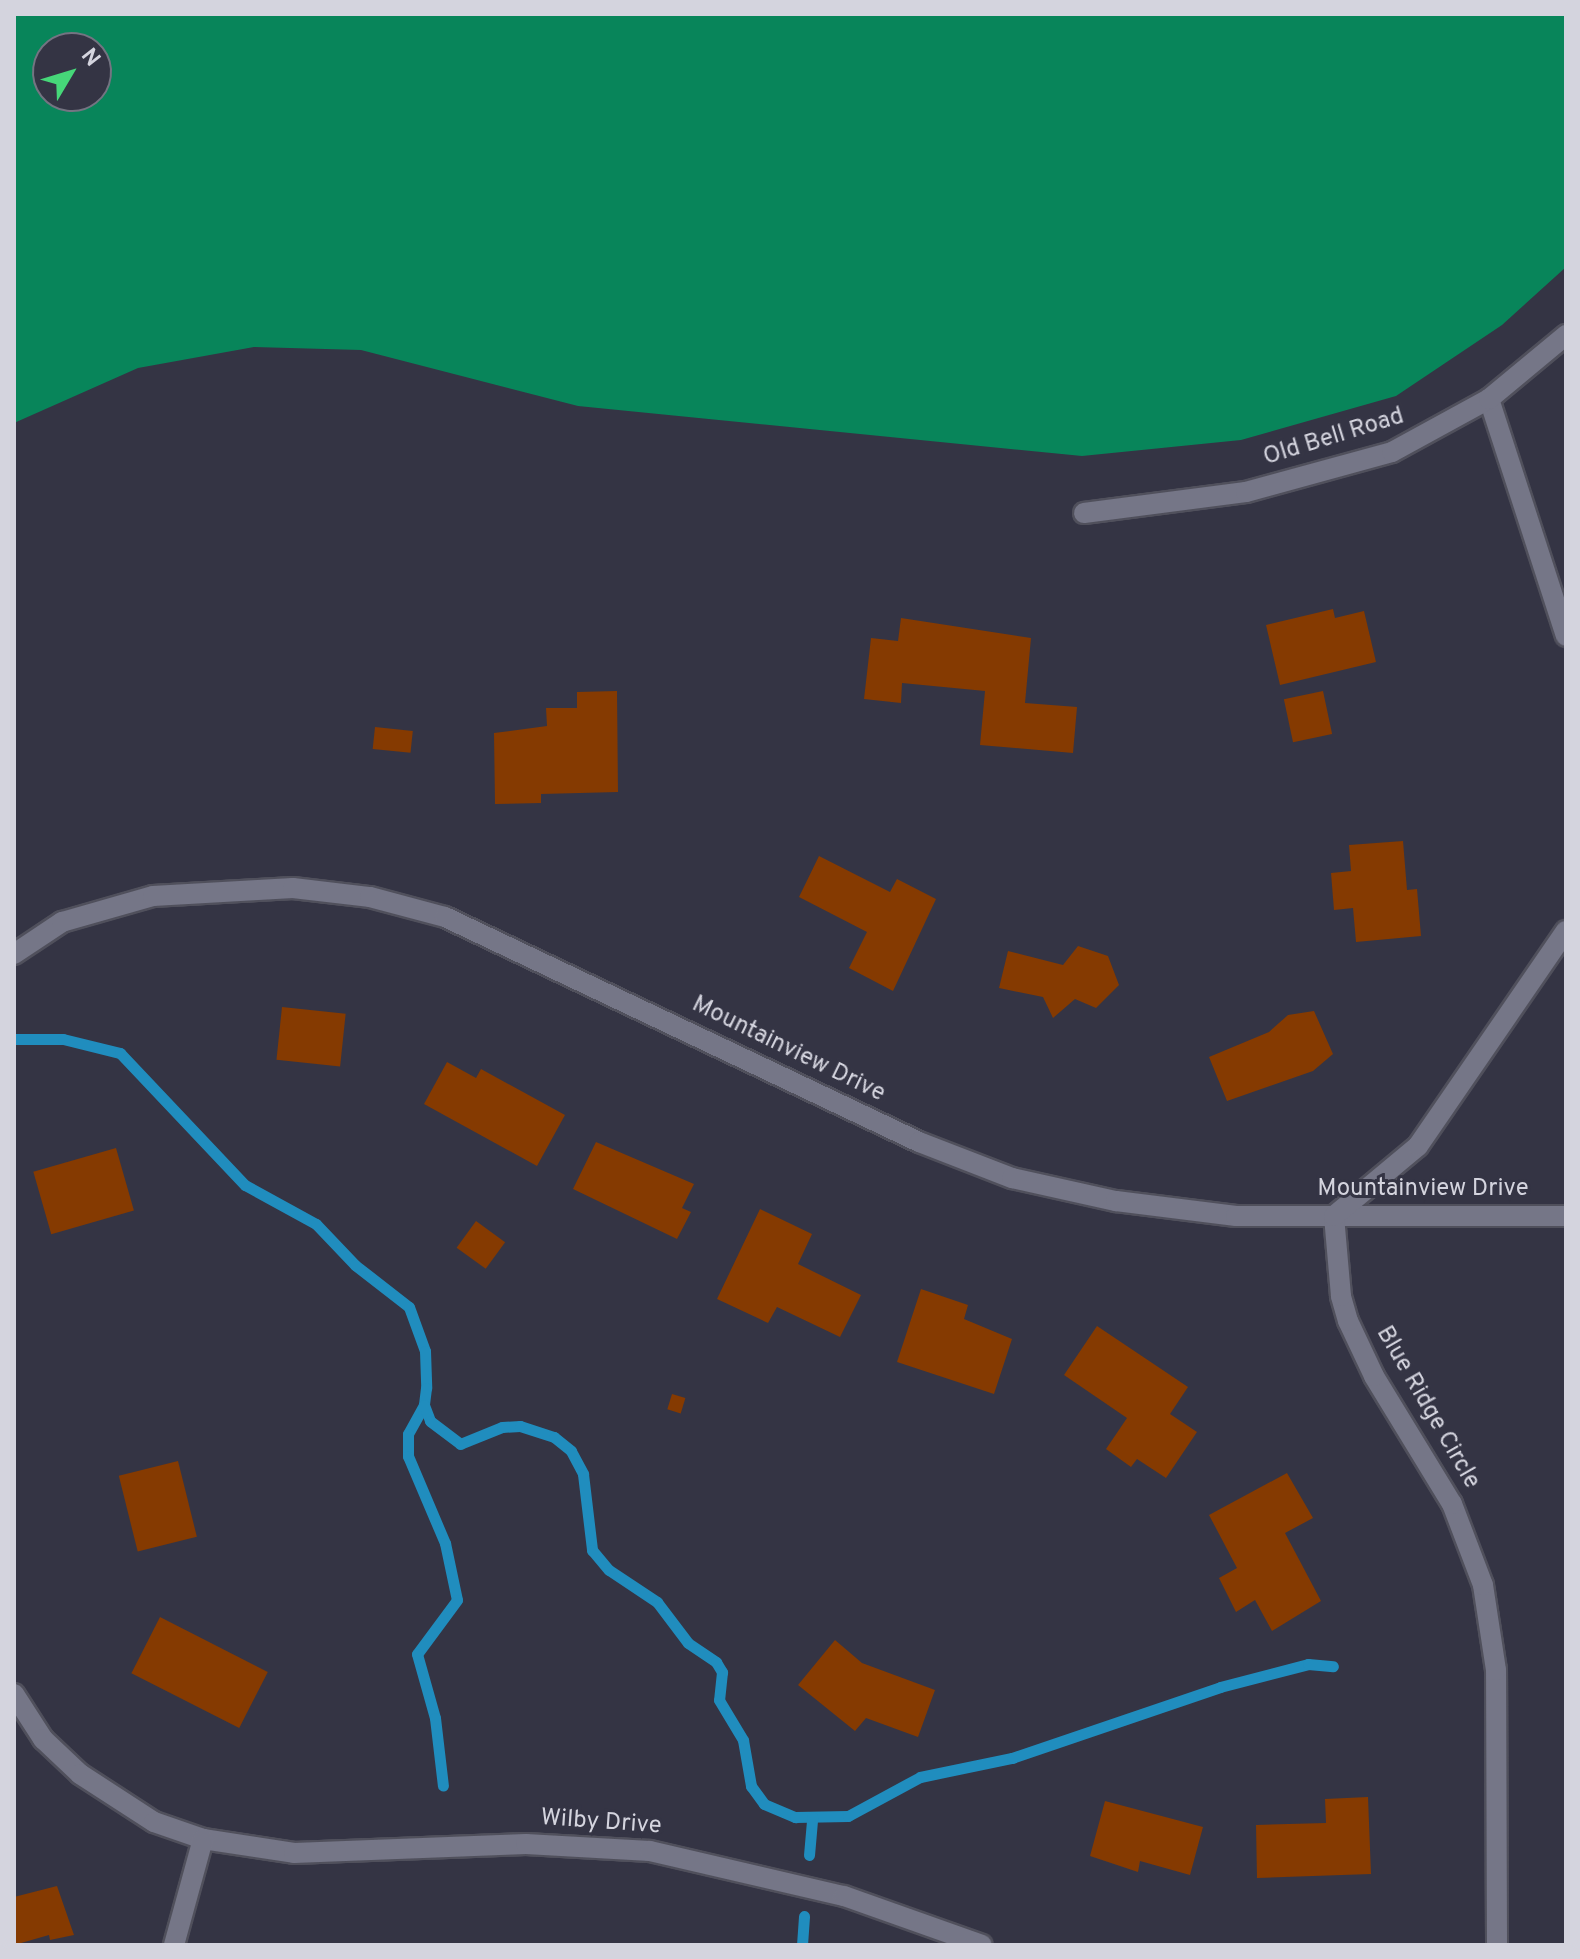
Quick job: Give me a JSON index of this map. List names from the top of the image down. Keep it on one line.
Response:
{"streets":{"street":["Old Bell Road","Mountainview Drive","Blue Ridge Circle","Wilby Drive"]},"crossings":[["Mountainview Drive","Blue Ridge Circle"]],"north":"top right"}
